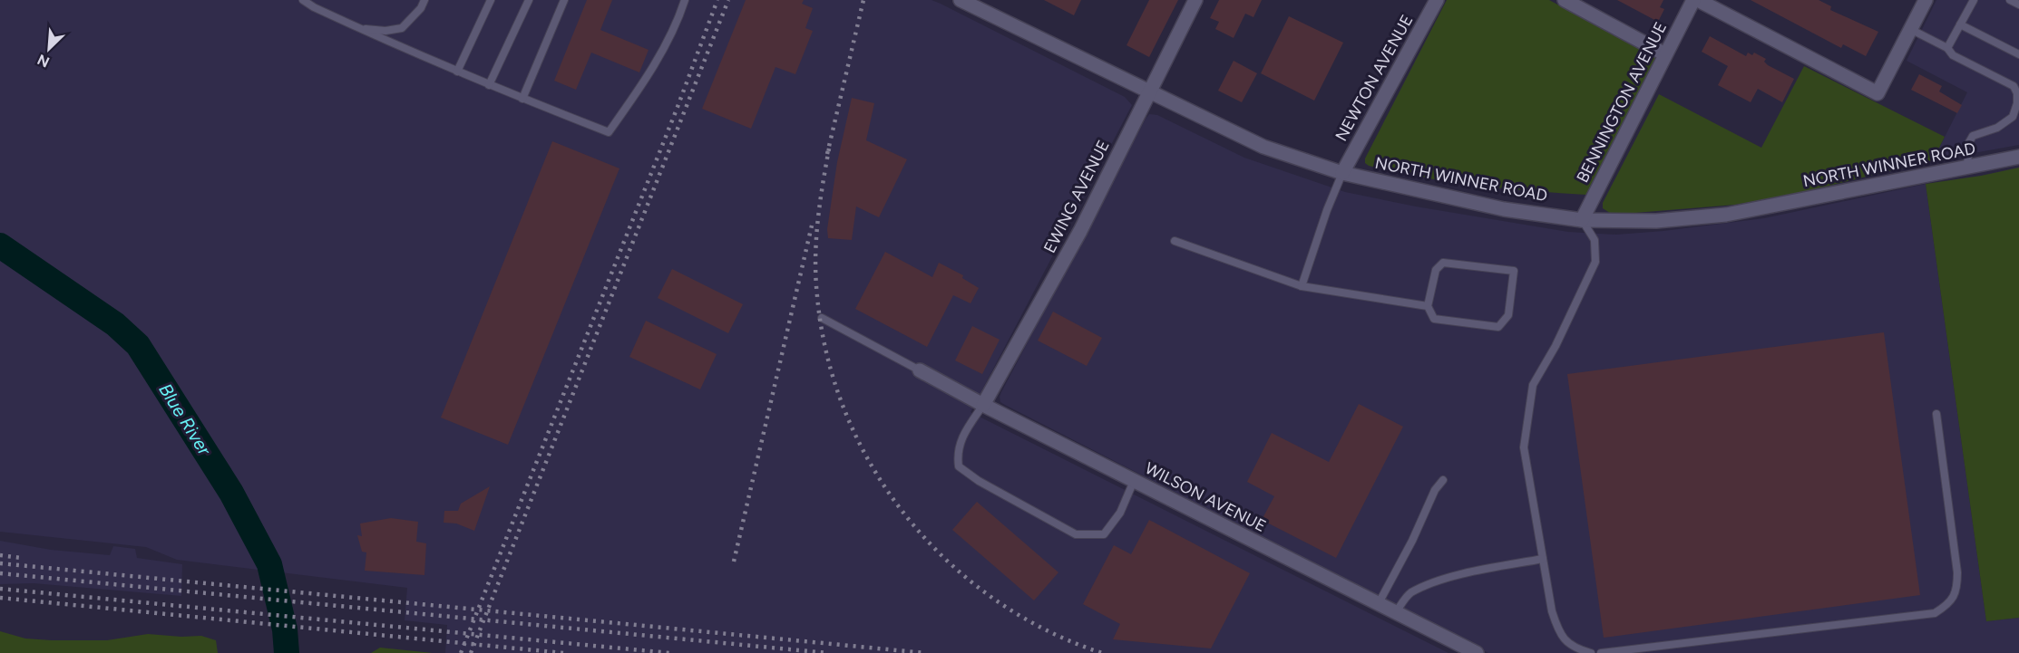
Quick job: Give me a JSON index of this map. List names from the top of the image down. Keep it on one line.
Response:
{"streets":{"street":["NEWTON AVENUE","BENNINGTON AVENUE","NORTH WINNER ROAD","EWING AVENUE","WILSON AVENUE"]},"crossings":[["NEWTON AVENUE","NORTH WINNER ROAD"],["BENNINGTON AVENUE","NORTH WINNER ROAD"],["NORTH WINNER ROAD","EWING AVENUE"],["EWING AVENUE","WILSON AVENUE"]],"water":["Blue River"],"north":"bottom left"}
